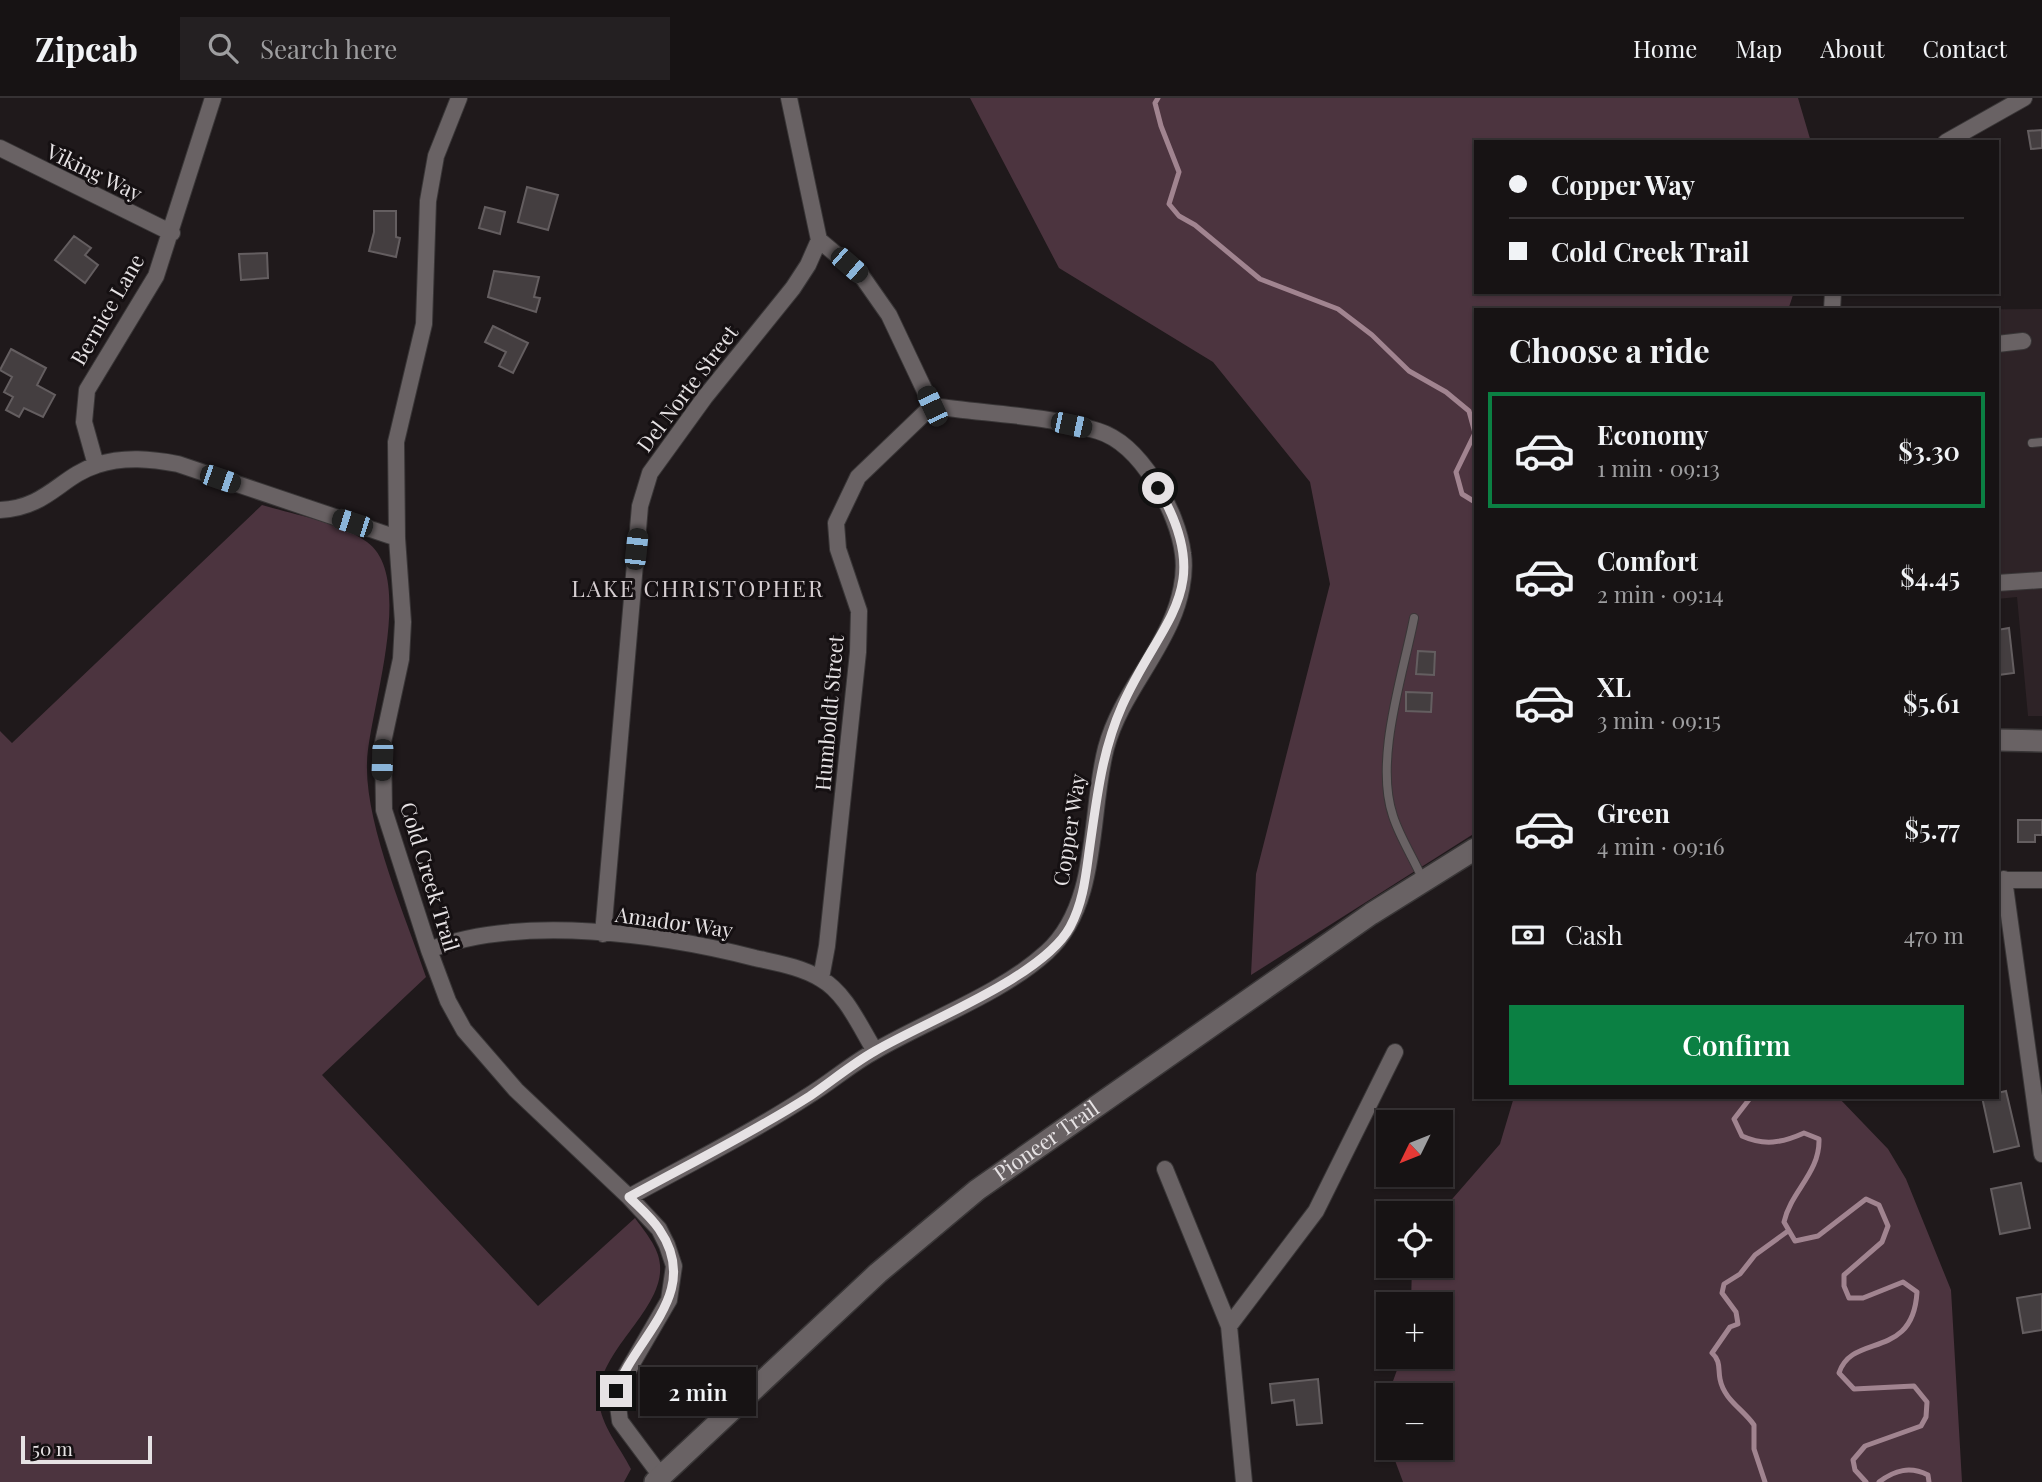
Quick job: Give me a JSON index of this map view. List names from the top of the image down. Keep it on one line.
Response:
{"streets":{"main road":["Pioneer Trail"],"street":["Viking Way","Bernice Lane","Del Norte Street","Humboldt Street","Copper Way","Cold Creek Trail","Amador Way"]},"crossings":[["Viking Way","Bernice Lane"],["Del Norte Street","Amador Way"],["Humboldt Street","Copper Way"],["Humboldt Street","Amador Way"],["Copper Way","Cold Creek Trail"],["Copper Way","Amador Way"],["Cold Creek Trail","Amador Way"],["Cold Creek Trail","Pioneer Trail"]],"districts":["LAKE CHRISTOPHER"],"scale_bar":"50 m","north":"bottom left","page":{"header":"Zipcab","search":"Search here","nav":["Home","Map","About","Contact"],"banner":["Copper Way","Cold Creek Trail"],"heading":"Choose a ride","list":[{"name":"Economy","note":"1 min · 09:13","value":"$3.30"},{"name":"Comfort","note":"2 min · 09:14","value":"$4.45"},{"name":"XL","note":"3 min · 09:15","value":"$5.61"},{"name":"Green","note":"4 min · 09:16","value":"$5.77"}],"pay":["Cash","470 m"],"buttons":"Confirm","map_buttons":["+","−"],"bubble":"2 min","scale":"50 m"}}
